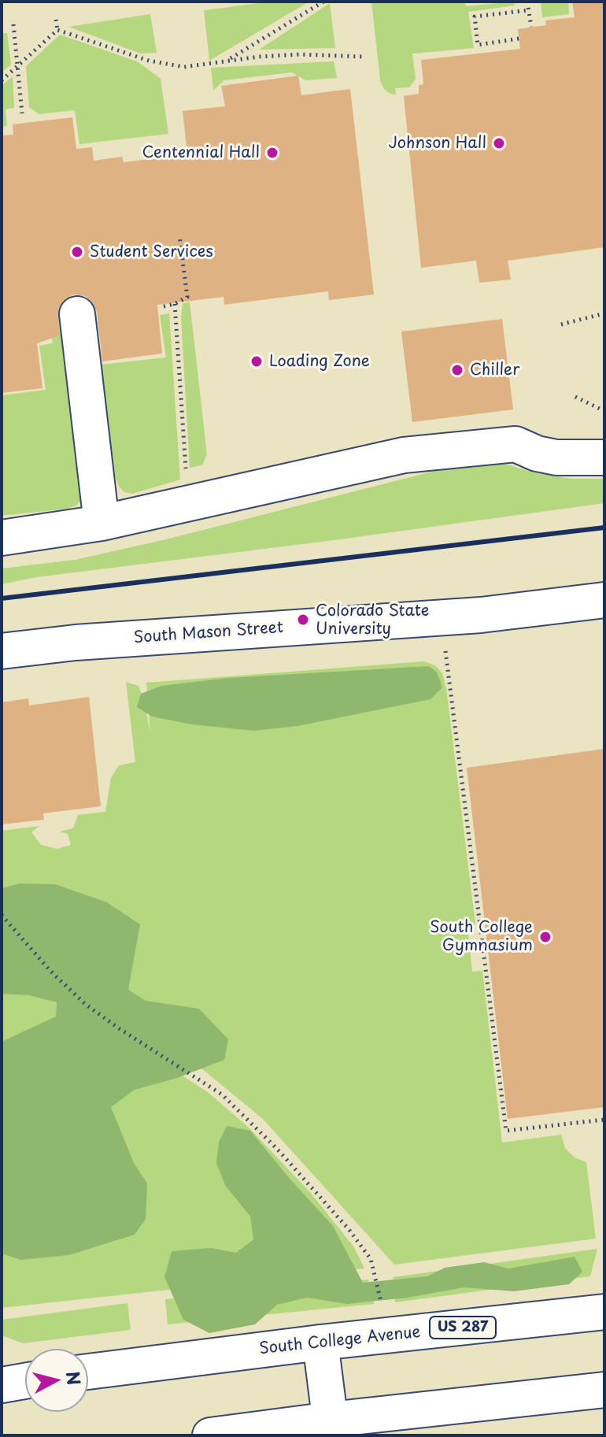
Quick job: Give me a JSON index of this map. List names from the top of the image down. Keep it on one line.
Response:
{"streets":{"main road":["South Mason Street","US 287","South College Avenue"]},"places":["Johnson Hall","Centennial Hall","Student Services","Loading Zone","Chiller","Colorado State University","South College Gymnasium"],"north":"right"}
